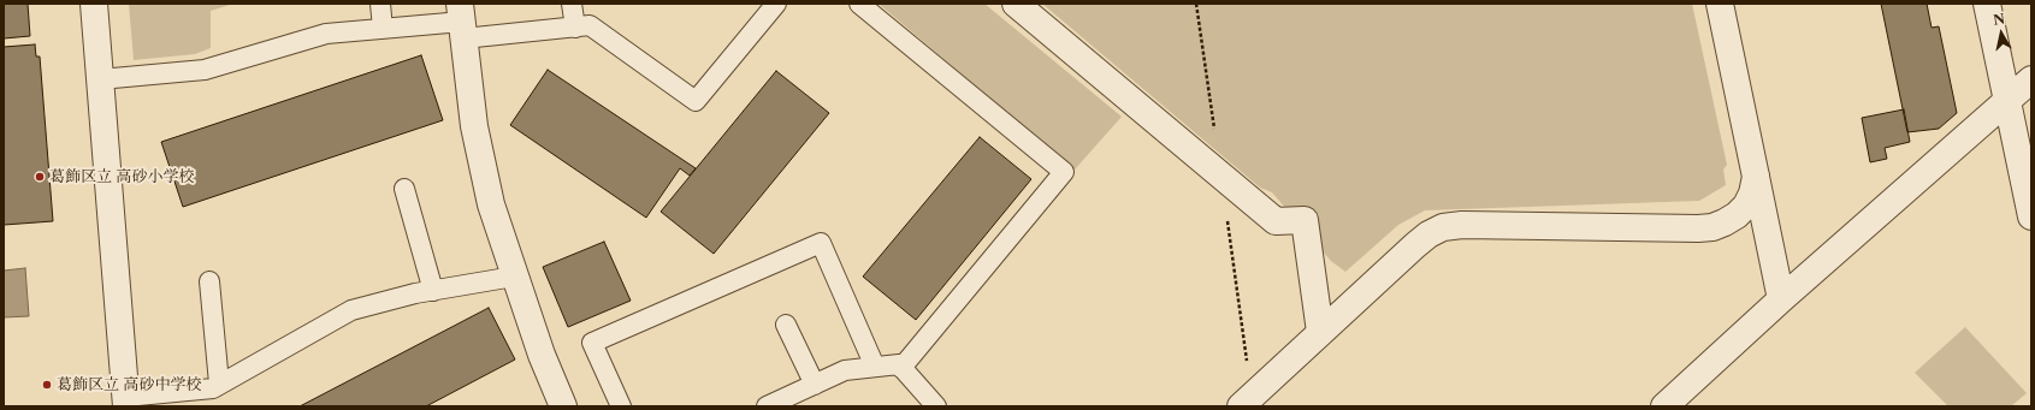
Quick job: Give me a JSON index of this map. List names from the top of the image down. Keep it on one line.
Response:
{"places":["葛飾区立 高砂小学校","葛飾区立 高砂中学校"],"north":"top"}
